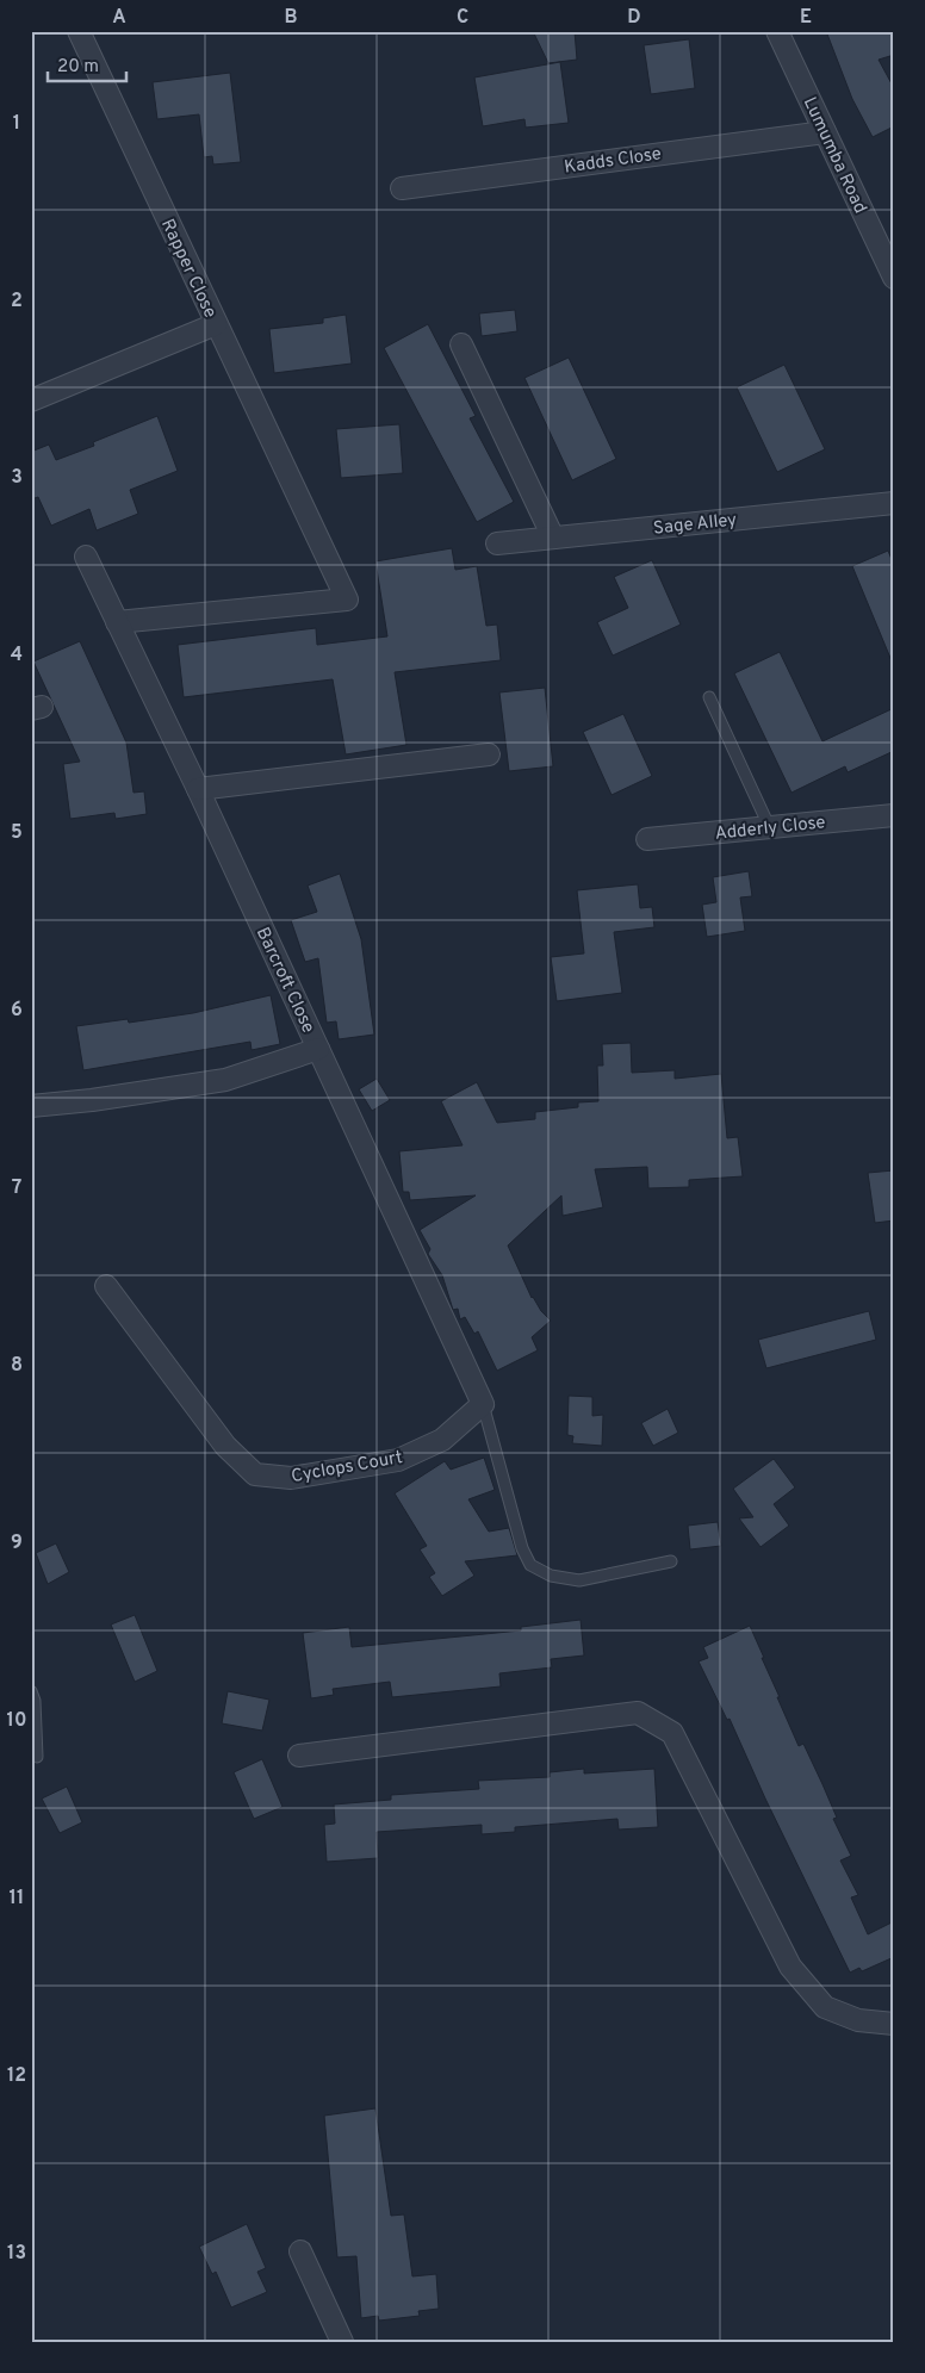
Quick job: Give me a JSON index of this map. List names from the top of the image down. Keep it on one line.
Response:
{"streets":{"street":["Lumumba Road","Kadds Close","Rapper Close","Sage Alley","Adderly Close","Barcroft Close","Cyclops Court"]},"crossings":[["Lumumba Road","Kadds Close"],["Barcroft Close","Cyclops Court"]],"scale_bar":"20 m","grid":{"columns":["A","B","C","D","E"],"rows":["1","2","3","4","5","6","7","8","9","10","11","12","13"]}}
